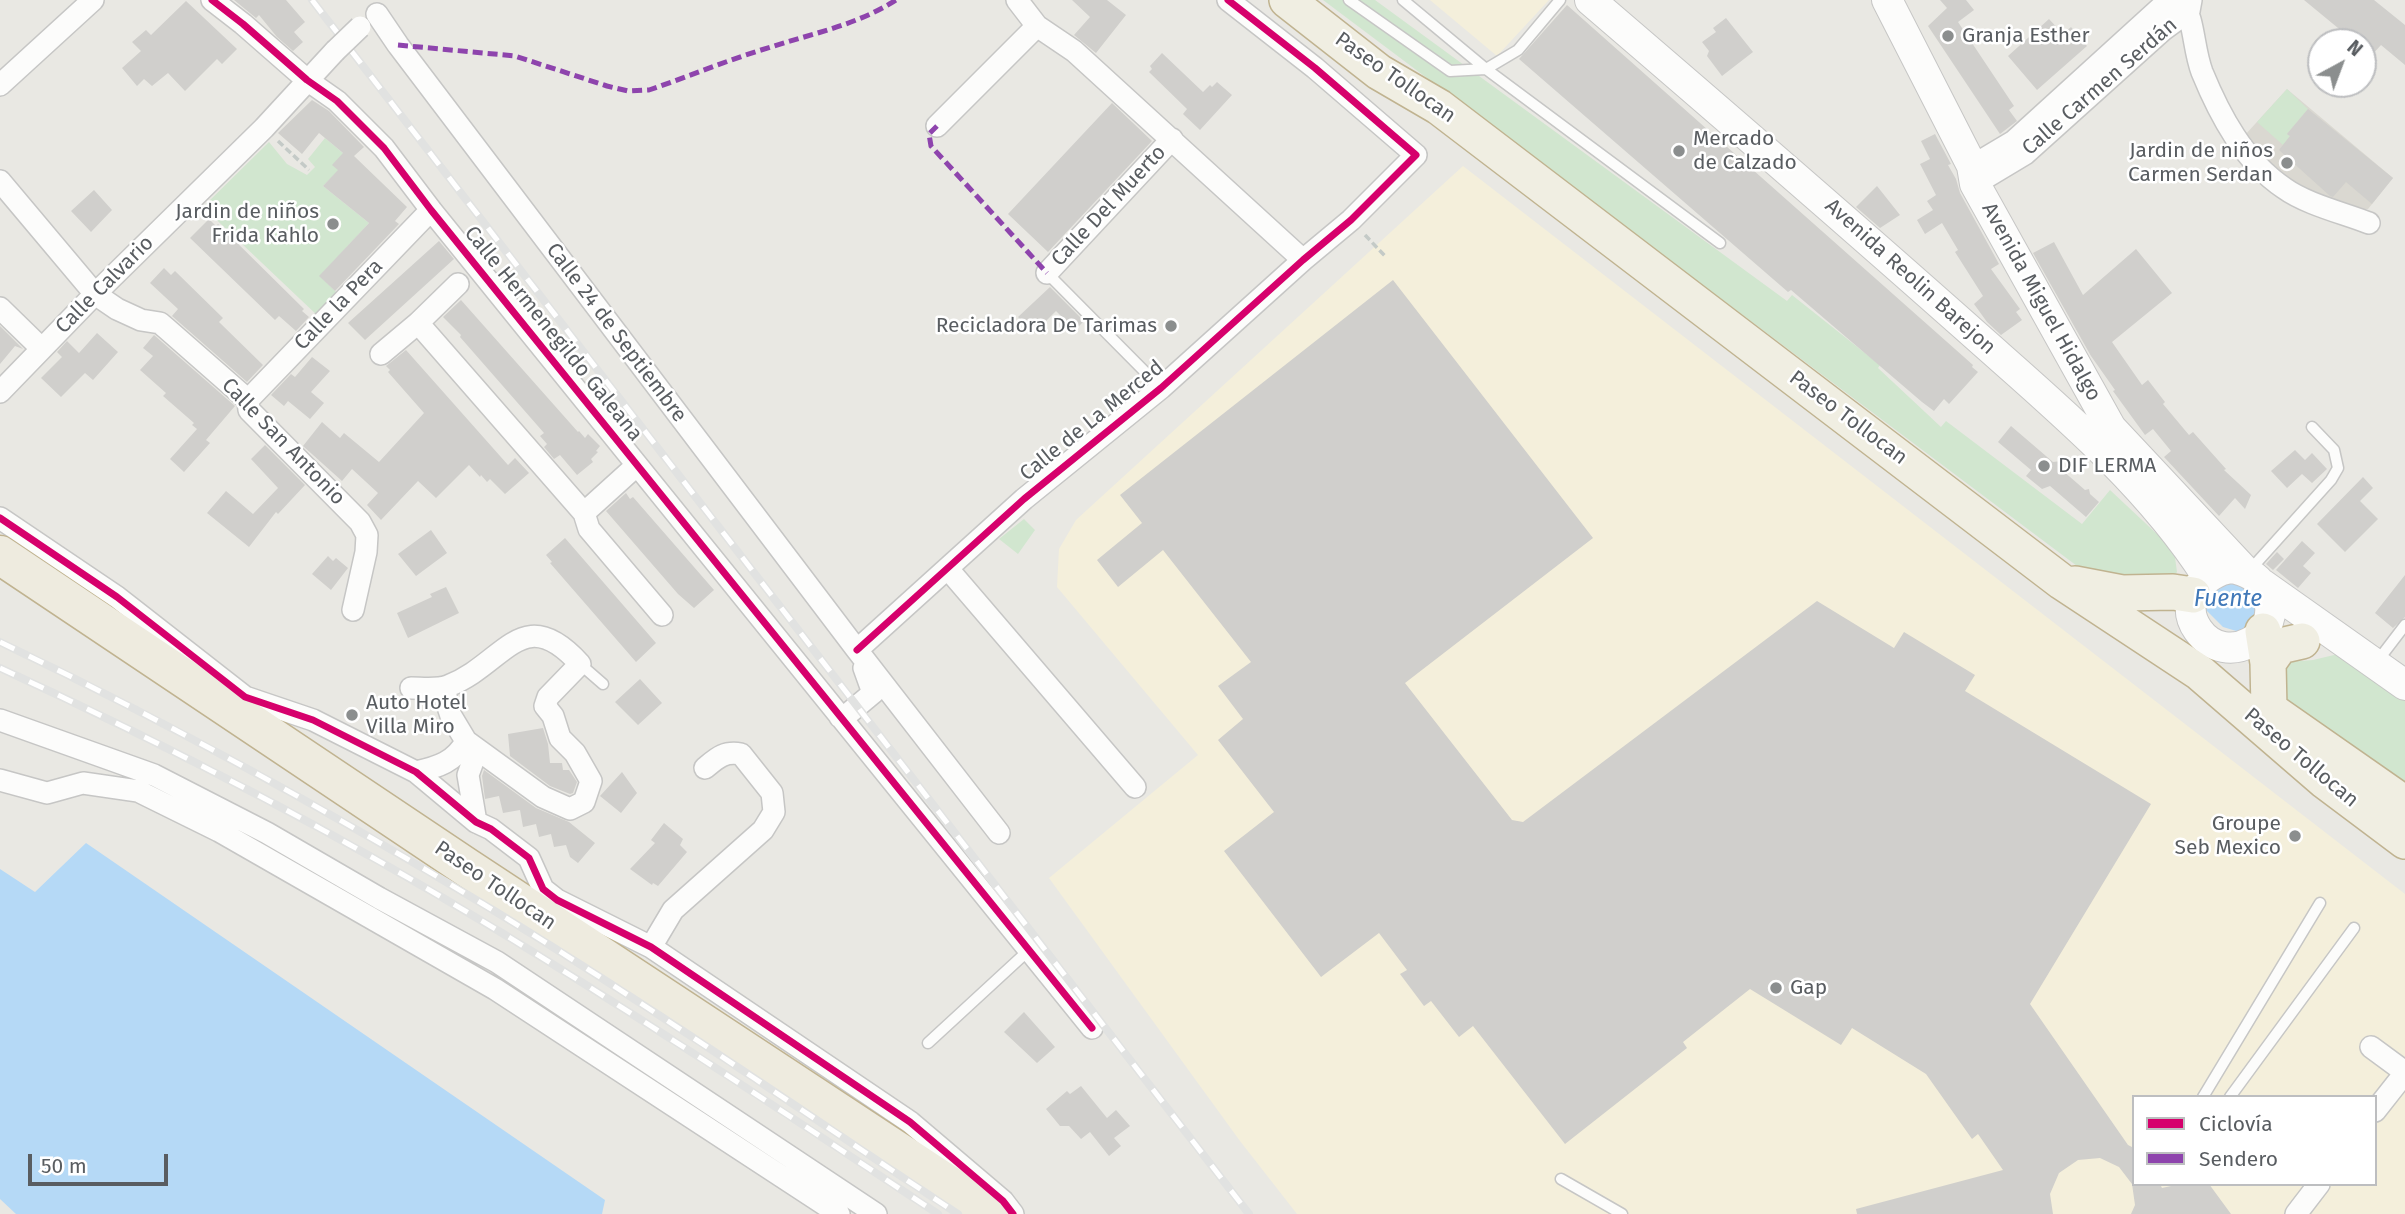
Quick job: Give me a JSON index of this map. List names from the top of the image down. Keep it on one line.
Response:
{"streets":{"highway":["Paseo Tollocan"],"main road":["Avenida Reolin Barejon","Avenida Miguel Hidalgo"],"street":["Calle Carmen Serdán","Calle Del Muerto","Calle Calvario","Calle la Pera","Calle 24 de Septiembre","Calle Hermenegildo Galeana","Calle de La Merced","Calle San Antonio"]},"crossings":[["Paseo Tollocan","Avenida Reolin Barejon"],["Paseo Tollocan","Avenida Miguel Hidalgo"],["Calle Carmen Serdán","Avenida Miguel Hidalgo"],["Avenida Reolin Barejon","Avenida Miguel Hidalgo"],["Calle Calvario","Calle 24 de Septiembre"],["Calle Calvario","Calle Hermenegildo Galeana"],["Calle Calvario","Calle San Antonio"],["Calle la Pera","Calle Hermenegildo Galeana"],["Calle la Pera","Calle San Antonio"],["Calle 24 de Septiembre","Calle de La Merced"]],"water":["Fuente"],"places":["Granja Esther","Mercado de Calzado","Jardin de niños Carmen Serdan","Jardin de niños Frida Kahlo","Recicladora De Tarimas","DIF LERMA","Auto Hotel Villa Miro","Groupe Seb Mexico","Gap"],"legend":["Ciclovía","Sendero"],"scale_bar":"50 m","north":"top right"}
